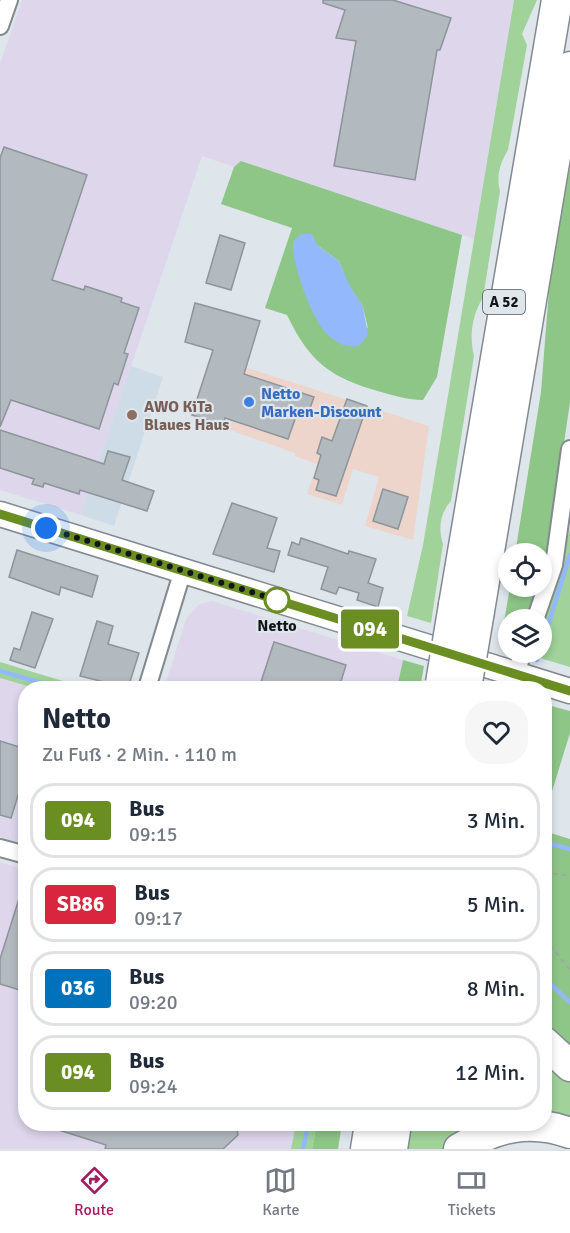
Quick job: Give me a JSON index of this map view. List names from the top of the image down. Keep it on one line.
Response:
{"streets":{"highway":["A 52"]},"places":["Netto Marken-Discount","AWO KiTa Blaues Haus","Netto"],"lines":["bus line 094"],"page":{"on_map":"094","heading":["Netto","Zu Fuß · 2 Min. · 110 m"],"list":[{"mark":"094","name":"Bus","note":"09:15","value":"3 Min."},{"mark":"SB86","name":"Bus","note":"09:17","value":"5 Min."},{"mark":"036","name":"Bus","note":"09:20","value":"8 Min."},{"mark":"094","name":"Bus","note":"09:24","value":"12 Min."}],"tabs":["Route","Karte","Tickets"]}}
